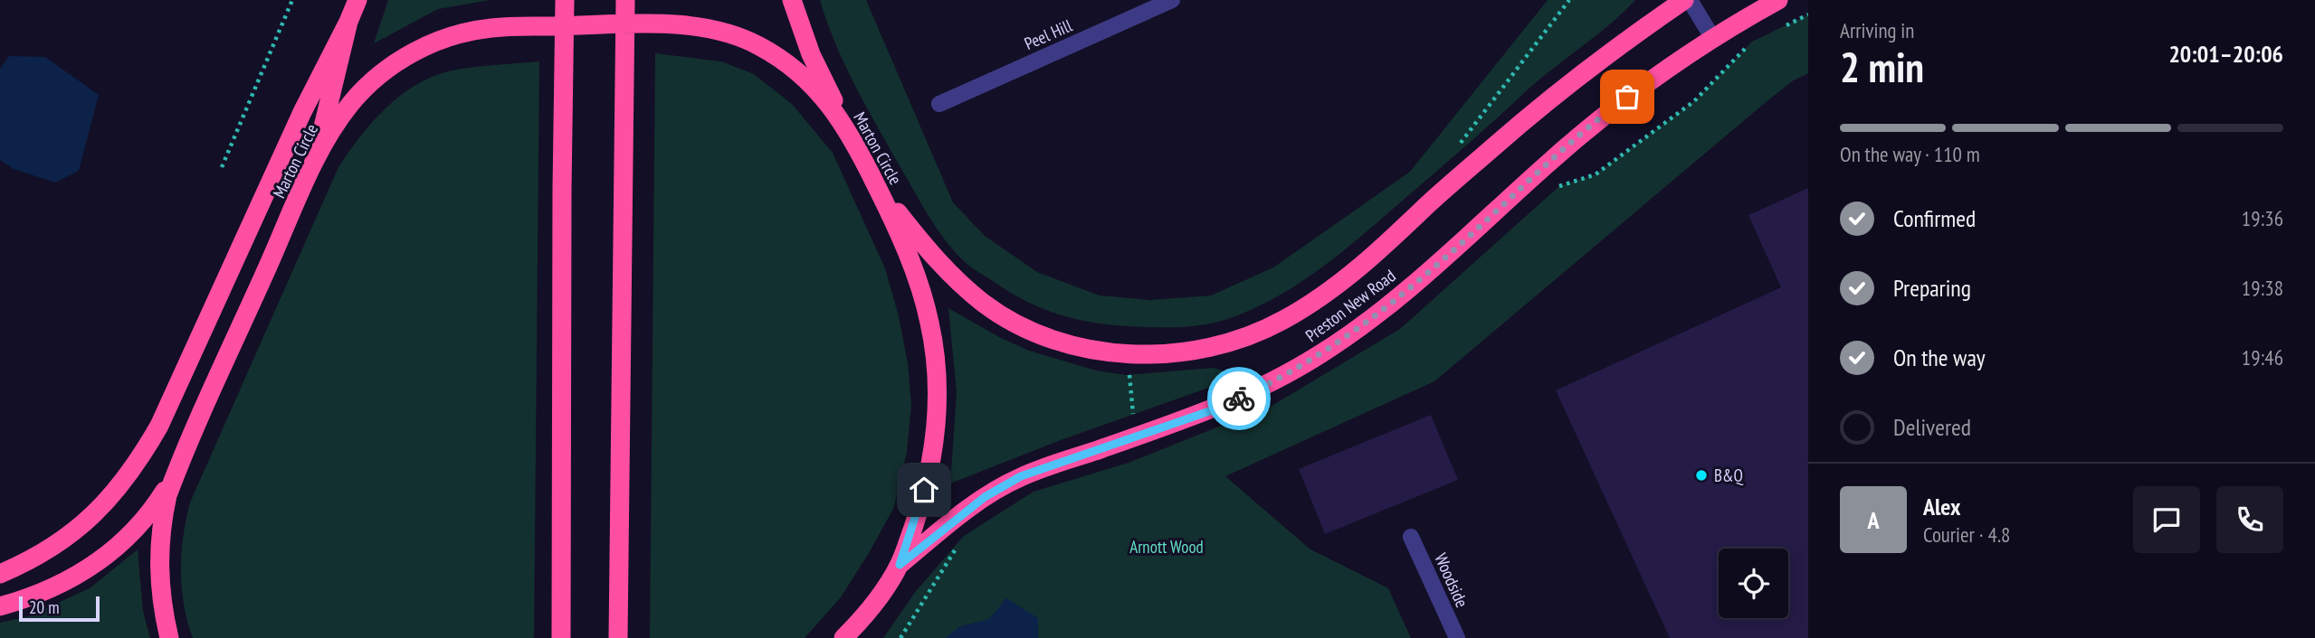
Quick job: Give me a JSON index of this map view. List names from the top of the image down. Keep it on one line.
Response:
{"streets":{"highway":["Marton Circle","Preston New Road"],"street":["Peel Hill","Woodside"]},"crossings":[["Marton Circle","Preston New Road"]],"parks":["Arnott Wood"],"places":["B&Q"],"scale_bar":"20 m","page":{"heading":["2 min","Arriving in","20:01–20:06"],"panel":["Alex","Courier · 4.8"],"bar":"On the way · 110 m","list":[["Confirmed","19:36"],["Preparing","19:38"],["On the way","19:46"],"Delivered"],"round":"A","scale":"20 m"}}
